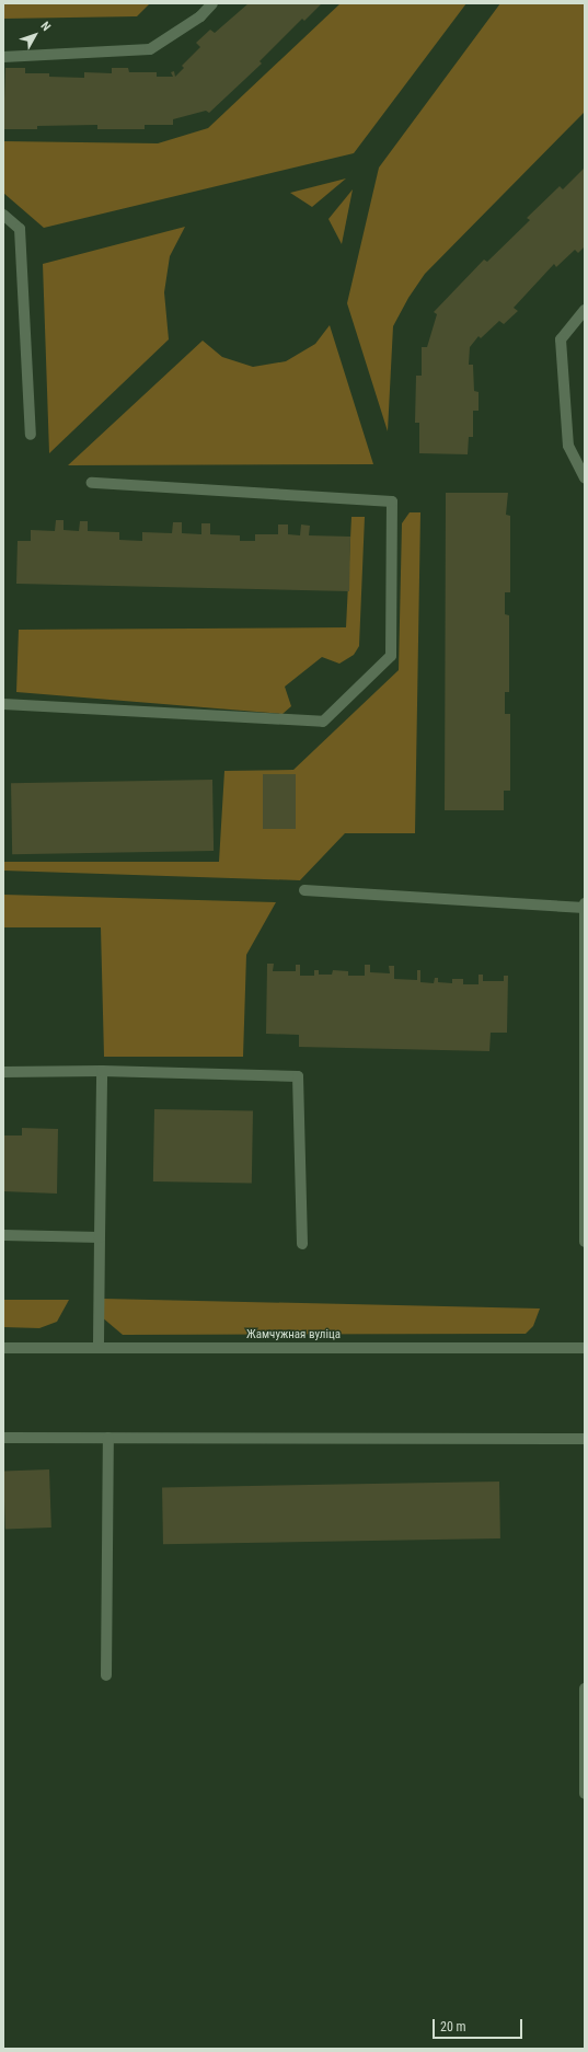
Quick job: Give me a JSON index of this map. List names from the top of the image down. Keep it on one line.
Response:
{"streets":{"main road":["Жамчужная вуліца"]},"scale_bar":"20 m","north":"top right"}
